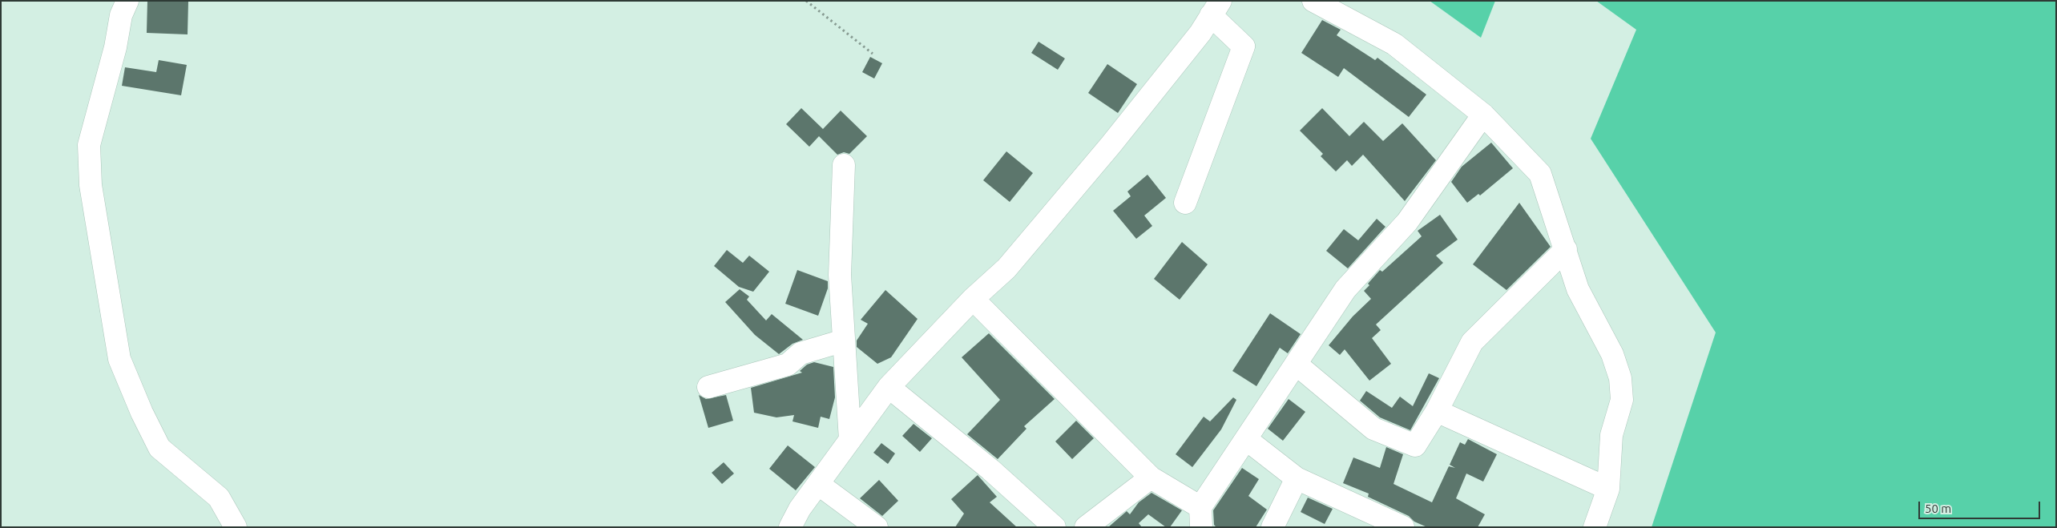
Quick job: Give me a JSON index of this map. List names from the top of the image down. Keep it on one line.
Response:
{"scale_bar":"50 m"}
